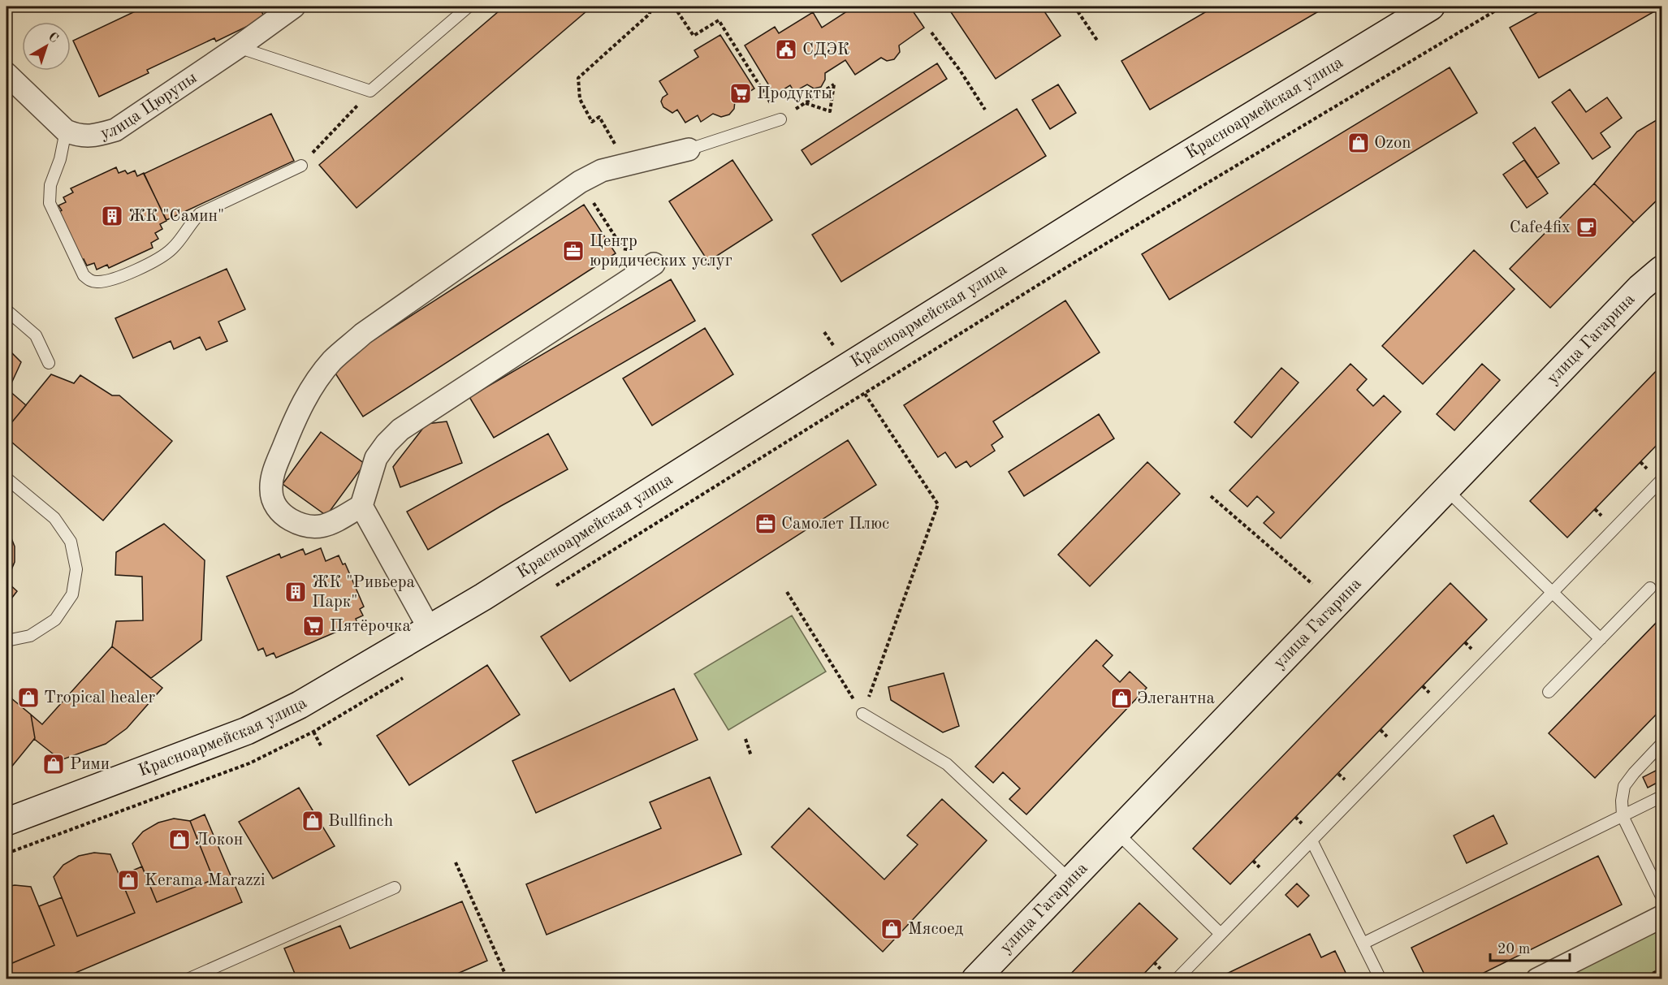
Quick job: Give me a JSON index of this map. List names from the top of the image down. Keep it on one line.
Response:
{"streets":{"street":["улица Цюрупы","Красноармейская улица","улица Гагарина"]},"places":{"public building":["СДЭК"],"supermarket":["Продукты","Пятёрочка"],"shop":["Ozon","Tropical healer","Элегантна","Рими","Bullfinch","Локон","Kerama Marazzi","Мясоед"],"building":["ЖК \"Самин\"","ЖК \"Ривьера Парк\""],"cafe":["Cafe4fix"],"office":["Центр юридических услуг","Самолет Плюс"]},"scale_bar":"20 m","north":"top right"}
